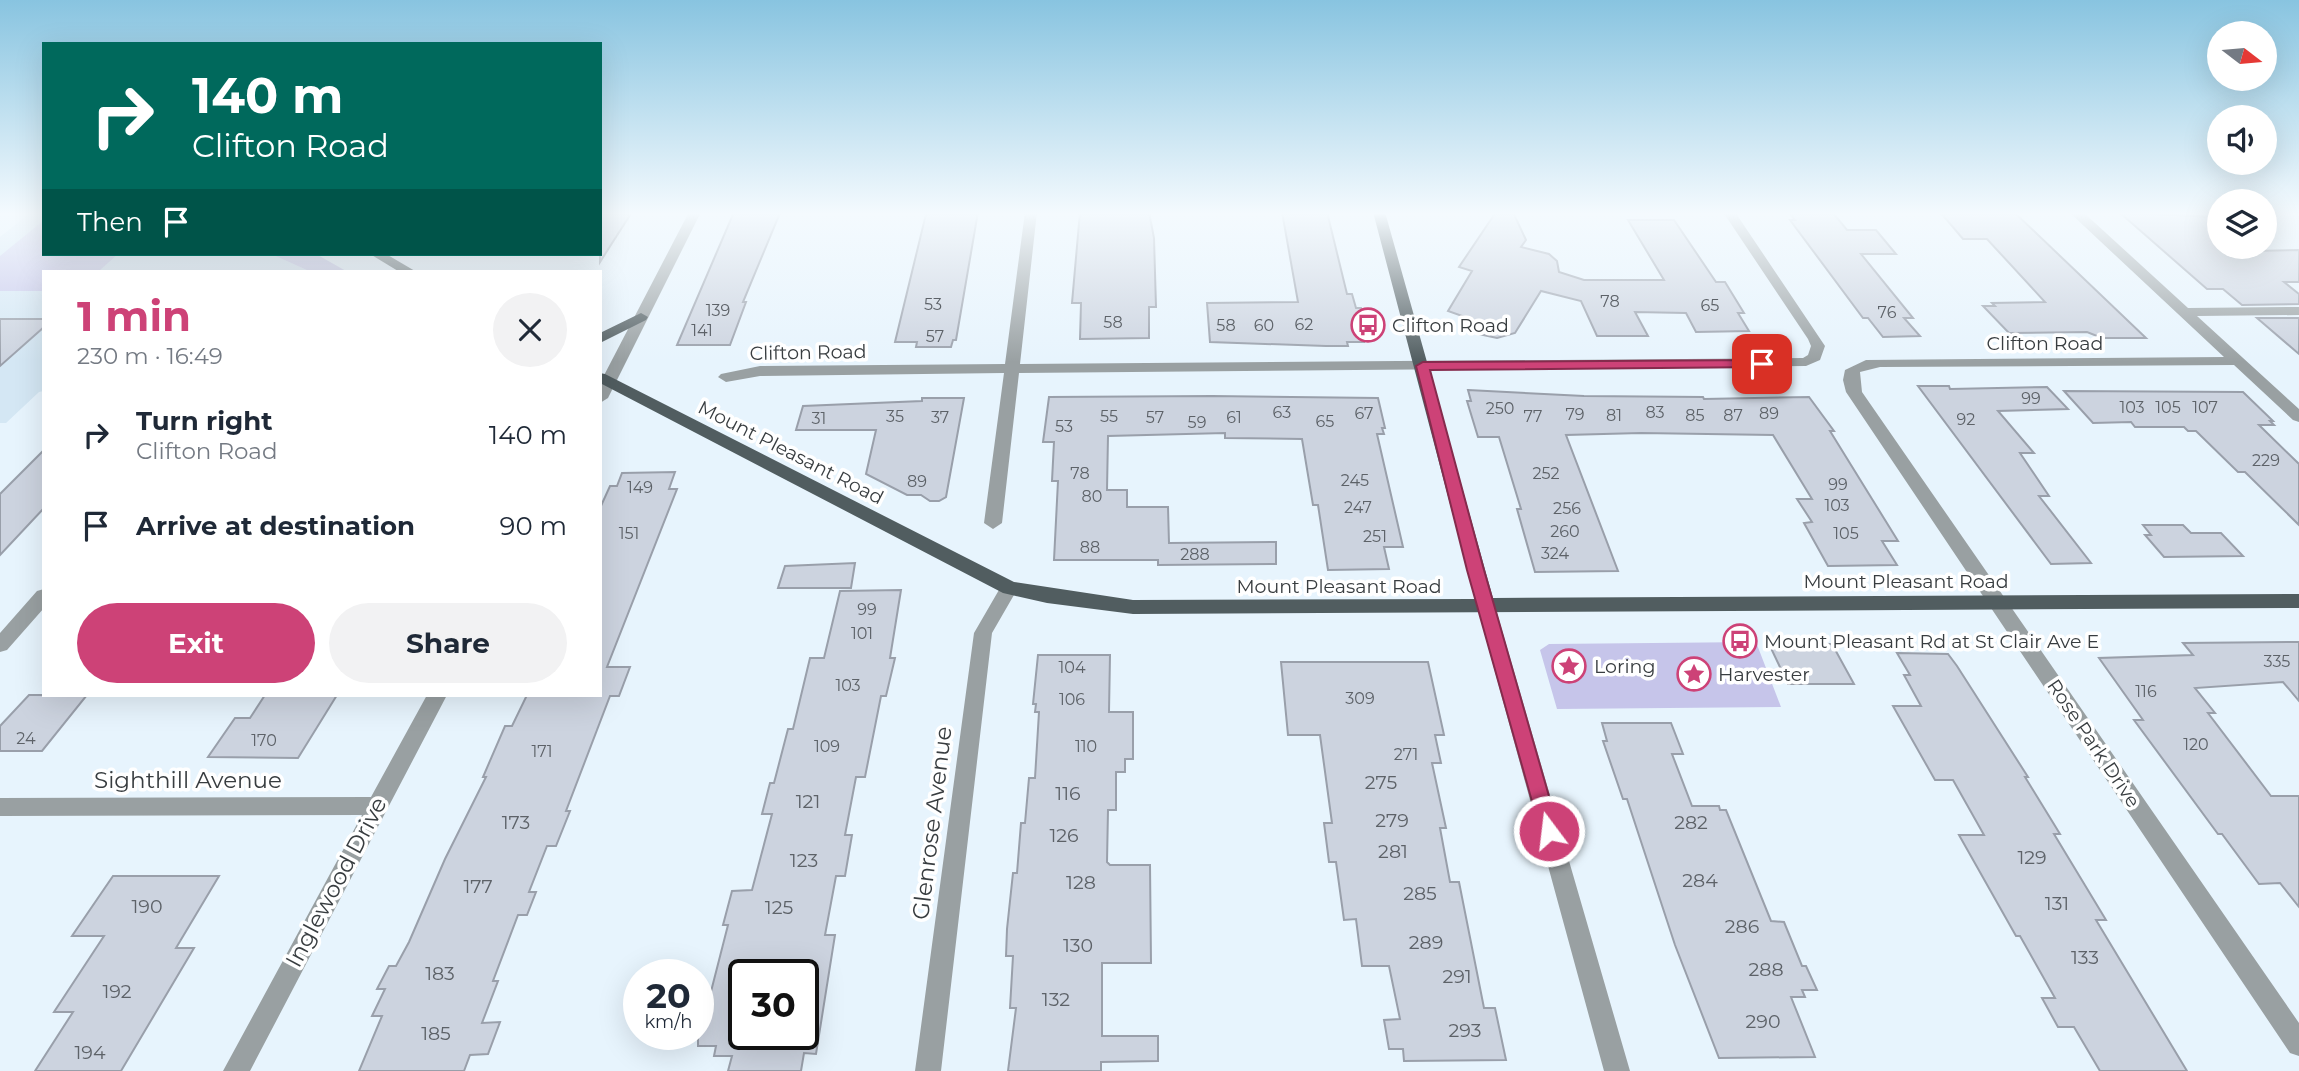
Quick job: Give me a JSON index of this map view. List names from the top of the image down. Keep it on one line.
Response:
{"streets":{"main road":["Mount Pleasant Road"],"street":["Clifton Road","Rose Park Drive","Sighthill Avenue","Glenrose Avenue","Inglewood Drive"]},"crossings":[["Clifton Road","Rose Park Drive"],["Mount Pleasant Road","Rose Park Drive"],["Mount Pleasant Road","Glenrose Avenue"],["Sighthill Avenue","Inglewood Drive"]],"places":{"bus stop":["Clifton Road","Mount Pleasant Rd at St Clair Ave E"],"place":["Loring","Harvester"]},"house_numbers":["78","53","65","139","76","58","62","58","60","141","57","99","103","105","107","250","63","83","67","89","79","81","85","87","35","55","77","37","57","61","31","92","65","59","53","229","78","252","245","89","99","149","80","103","247","256","260","151","105","251","88","324","288","99","101","335","104","103","116","309","106","24","170","120","109","110","171","271","275","116","121","279","173","282","126","281","129","123","284","128","177","285","131","190","125","286","289","130","133","288","183","291","192","132","290","293","185","194"],"north":"right","page":{"turn":["140 m","Clifton Road"],"then":"Then","heading":["1 min","230 m · 16:49"],"list":[{"name":"Turn right","note":"Clifton Road","value":"140 m"},{"name":"Arrive at destination","value":"90 m"}],"buttons":["Exit","Share"],"speed":"20 km/h","limit":"30"}}
